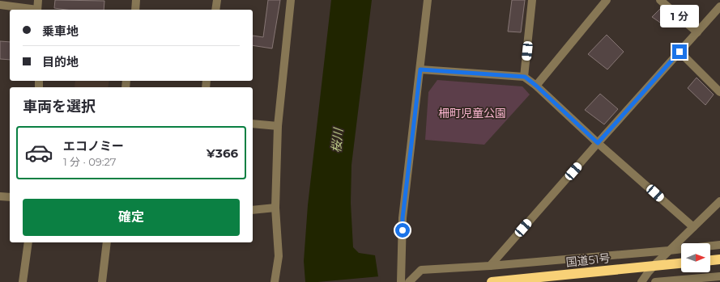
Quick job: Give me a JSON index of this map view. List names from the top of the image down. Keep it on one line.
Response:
{"streets":{"highway":["国道51号"]},"water":["桜川"],"parks":["柵町児童公園"],"north":"right","page":{"bubble":"1 分","banner":["乗車地","目的地"],"heading":"車両を選択","list":[{"name":"エコノミー","note":"1 分 · 09:27","value":"¥366"}],"buttons":"確定"}}
